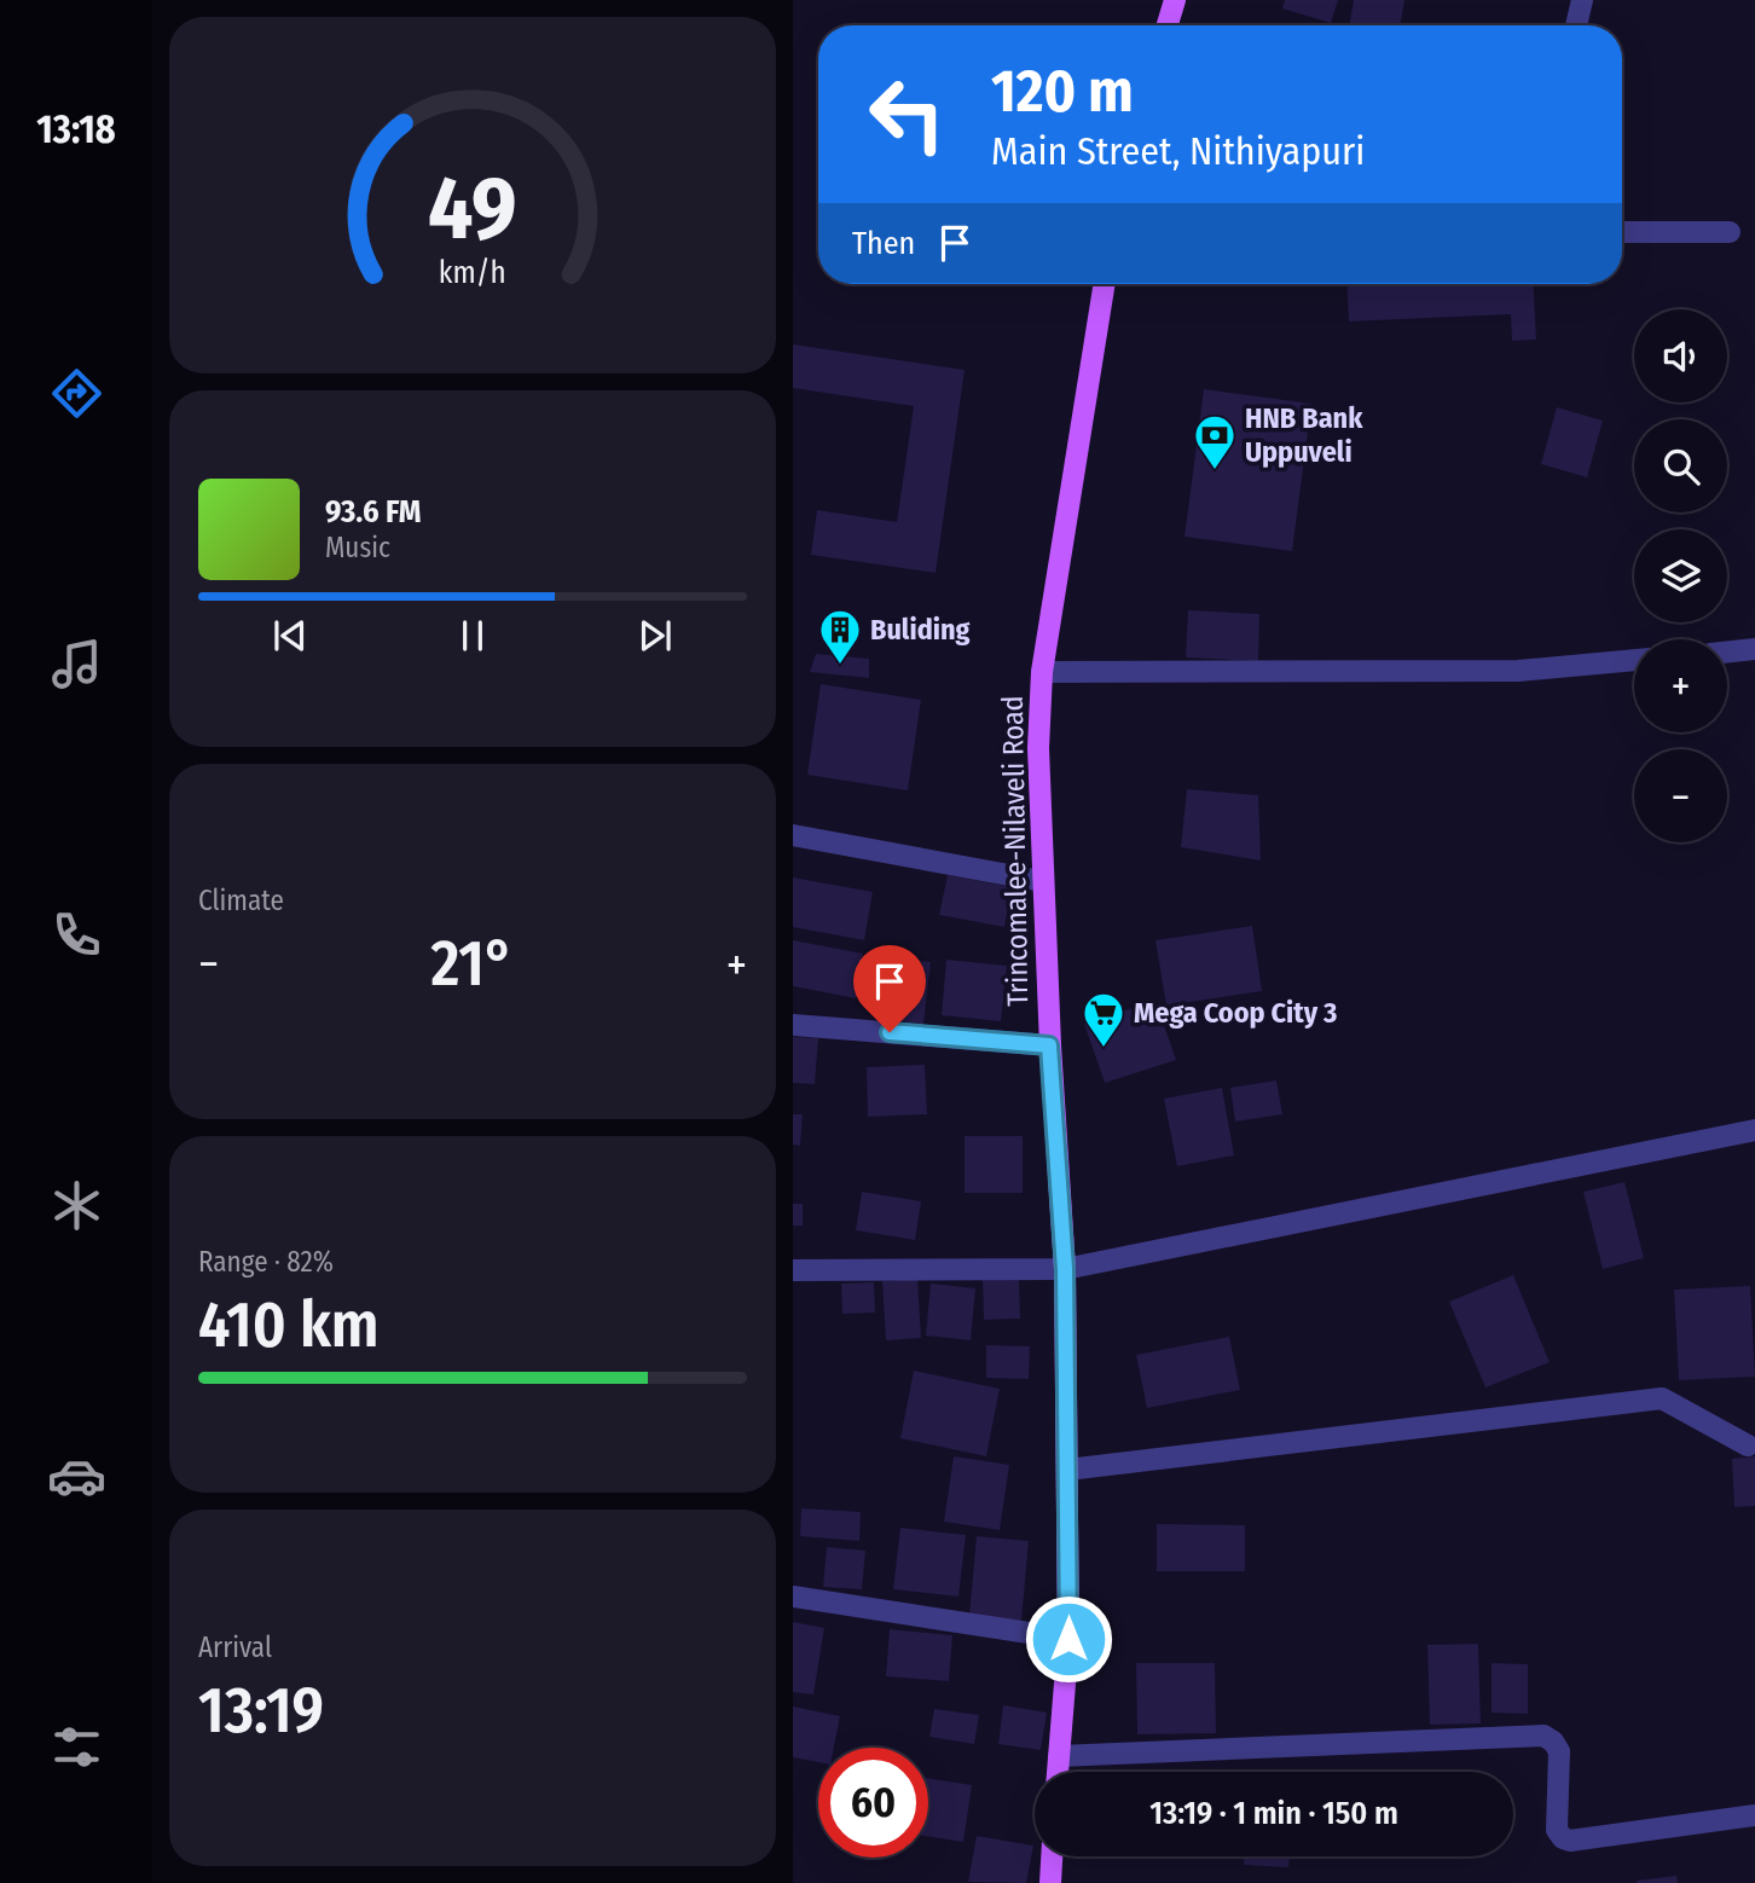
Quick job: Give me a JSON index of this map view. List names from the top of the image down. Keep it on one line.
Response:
{"streets":{"main road":["Trincomalee-Nilaveli Road"]},"places":{"bank":["HNB Bank Uppuveli"],"building":["Buliding"],"supermarket":["Mega Coop City 3"]},"page":{"tabs":"13:18","turn":["120 m","Main Street, Nithiyapuri"],"then":"Then","map_buttons":["+","−"],"song":["93.6 FM","Music"],"tile":["Climate",["Range · 82%","410 km"],["Arrival","13:19"]],"heat":["−","21°","+"],"limit":"60","trip":"13:19 · 1 min · 150 m","gauge":["49","km/h"]}}
